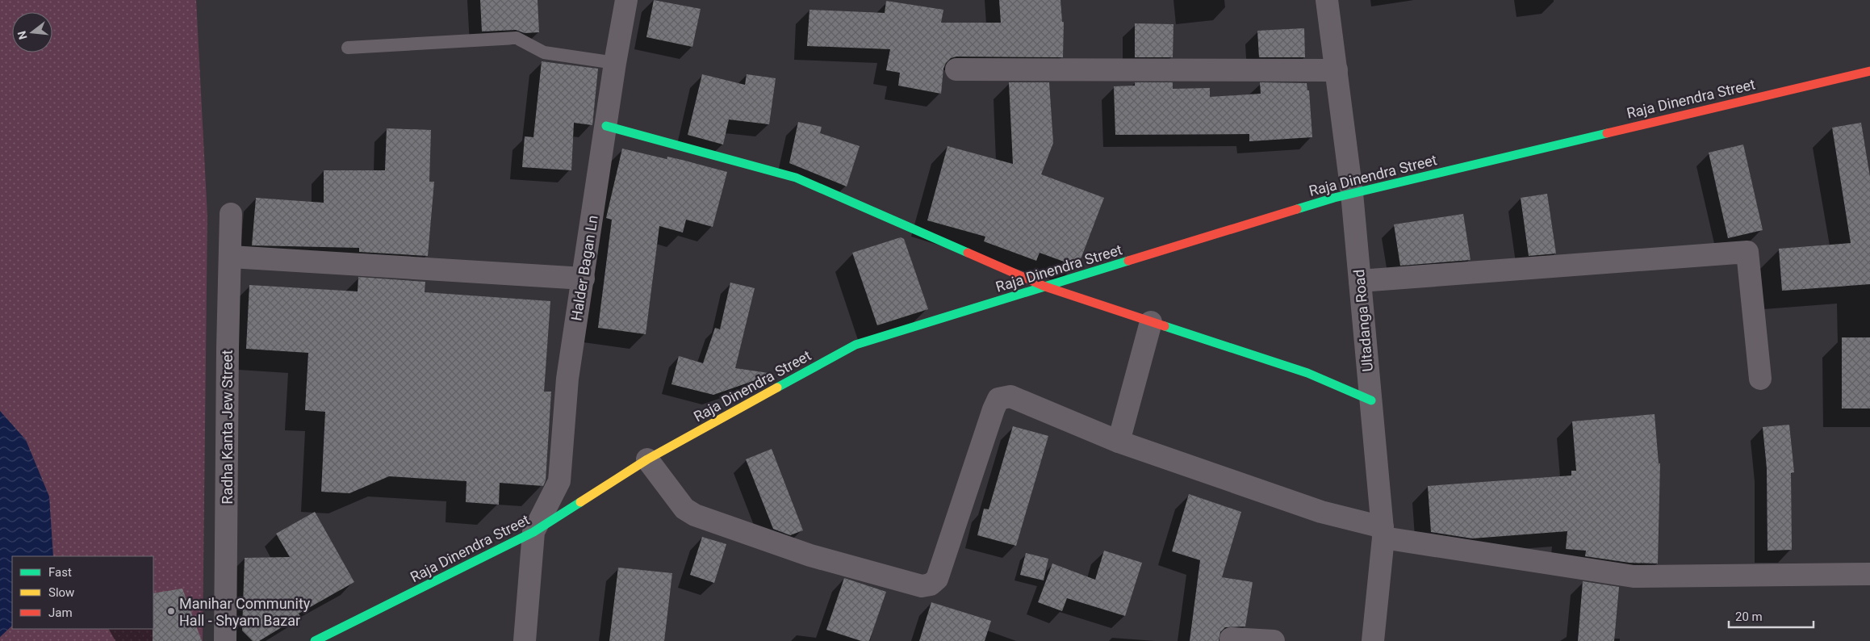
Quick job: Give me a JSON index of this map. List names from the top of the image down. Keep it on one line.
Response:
{"streets":{"main road":["Raja Dinendra Street"],"street":["Halder Bagan Ln","Ultadanga Road","Radha Kanta Jew Street"]},"crossings":[["Raja Dinendra Street","Halder Bagan Ln"],["Raja Dinendra Street","Ultadanga Road"]],"places":["Manihar Community Hall - Shyam Bazar"],"legend":["Fast","Slow","Jam"],"scale_bar":"20 m","north":"left"}
